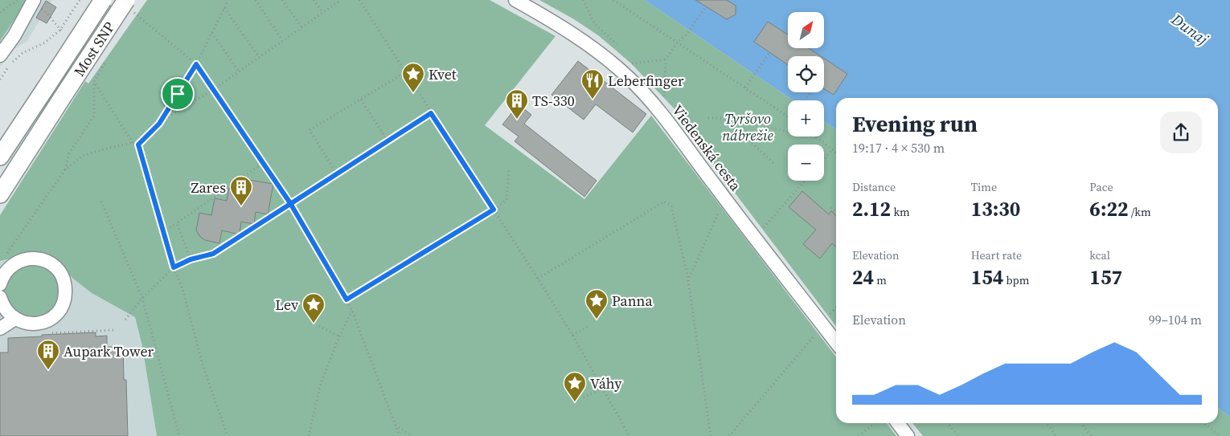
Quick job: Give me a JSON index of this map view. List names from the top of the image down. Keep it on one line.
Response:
{"streets":{"main road":["Most SNP"],"street":["Viedenská cesta"]},"water":["Dunaj"],"parks":["Tyršovo nábrežie"],"places":{"place":["Kvet","Panna","Lev","Váhy"],"restaurant":["Leberfinger"],"building":["TS-330","Zares","Aupark Tower"]},"north":"top right","page":{"map_buttons":["+","−"],"heading":["Evening run","19:17 · 4 × 530 m"],"stats":[["Distance","2.12 km"],["Time","13:30"],["Pace","6:22 /km"],["Elevation","24 m"],["Heart rate","154 bpm"],["kcal","157"]],"chart":["Elevation","99–104 m"]}}
